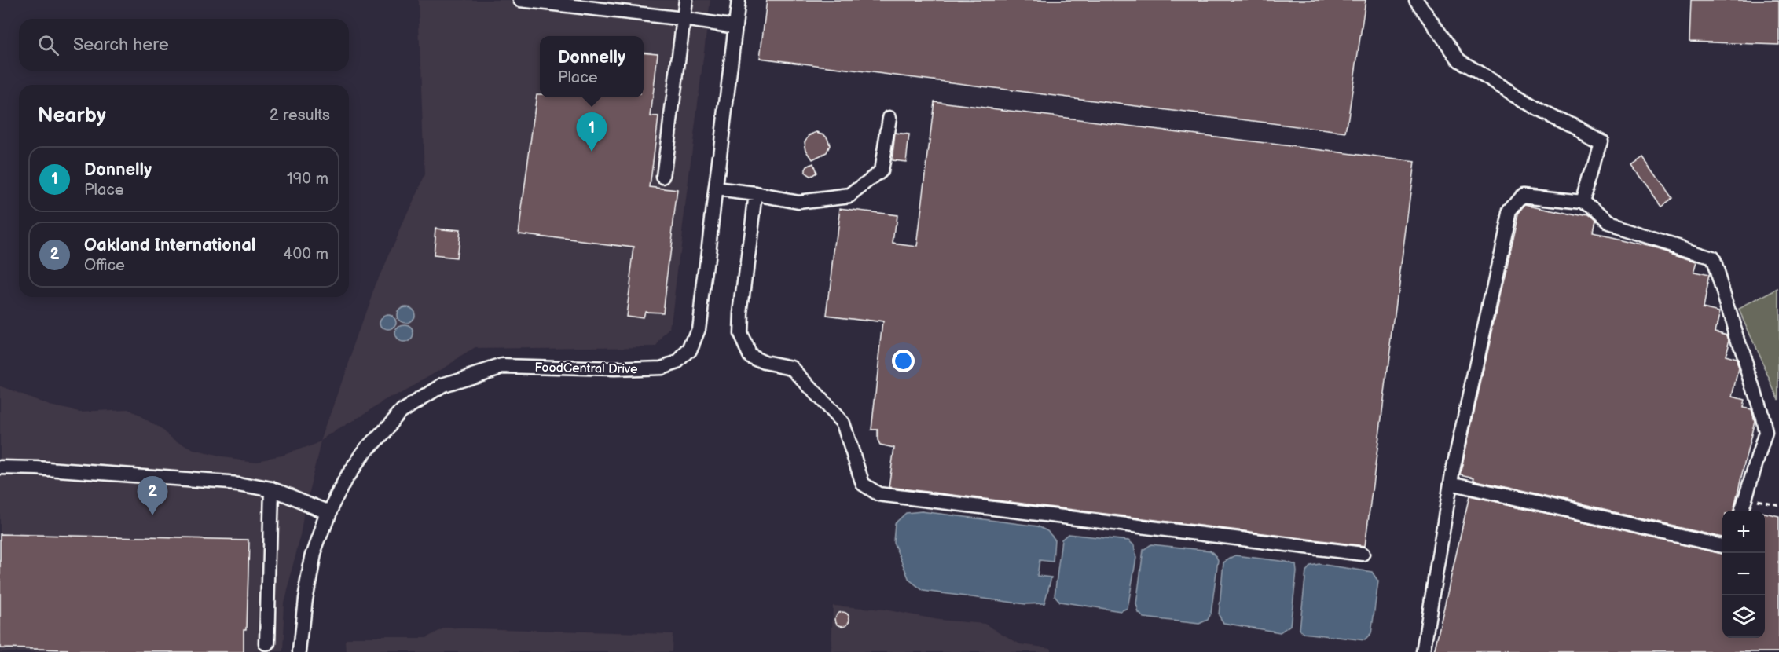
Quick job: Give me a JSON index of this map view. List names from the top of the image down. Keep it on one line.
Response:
{"streets":{"street":["FoodCentral Drive"]},"page":{"search":"Search here","popup":["Donnelly","Place"],"heading":["Nearby","2 results"],"pins":["1","2"],"list":[{"mark":"1","name":"Donnelly","note":"Place","value":"190 m"},{"mark":"2","name":"Oakland International","note":"Office","value":"400 m"}],"map_buttons":["+","−"]}}
